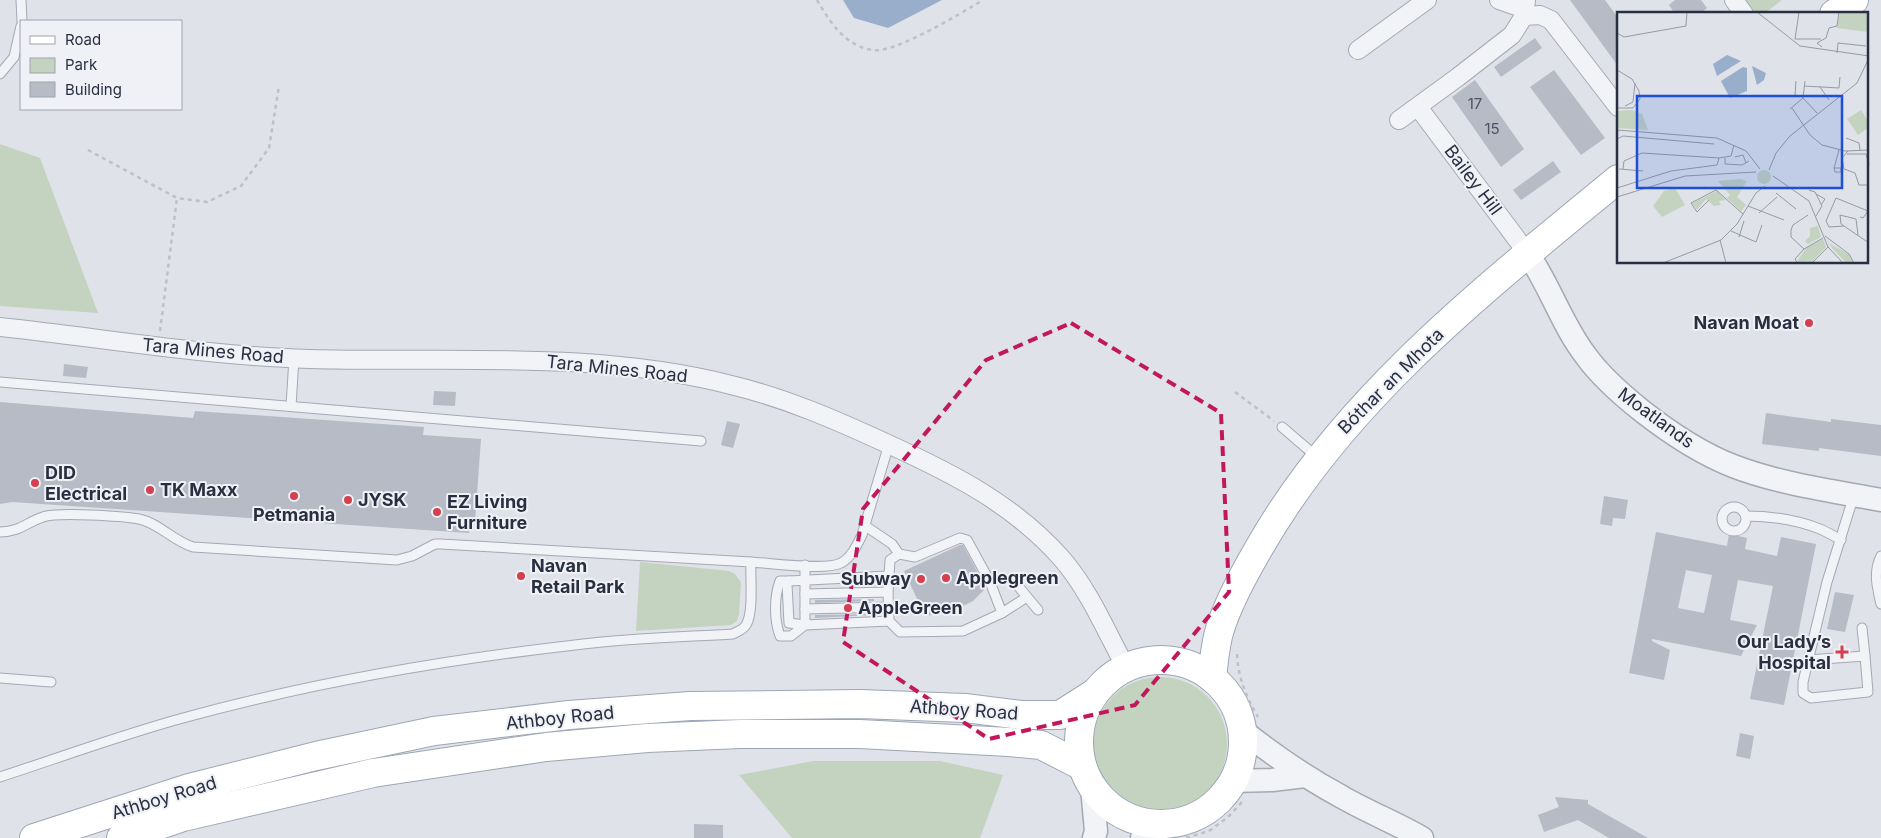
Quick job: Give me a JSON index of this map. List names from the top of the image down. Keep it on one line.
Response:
{"streets":{"main road":["Bóthar an Mhota","Athboy Road"],"street":["Bailey Hill","Tara Mines Road","Moatlands"]},"crossings":[["Bailey Hill","Bóthar an Mhota"],["Bailey Hill","Moatlands"],["Tara Mines Road","Bóthar an Mhota"],["Tara Mines Road","Athboy Road"],["Bóthar an Mhota","Moatlands"],["Bóthar an Mhota","Athboy Road"]],"places":{"other":["Navan Moat","DID Electrical","TK Maxx","Petmania","JYSK","EZ Living Furniture","Navan Retail Park","Applegreen","Subway","AppleGreen"],"health":["Our Lady’s Hospital"]},"house_numbers":["17","15"],"legend":["Road","Park","Building"]}
